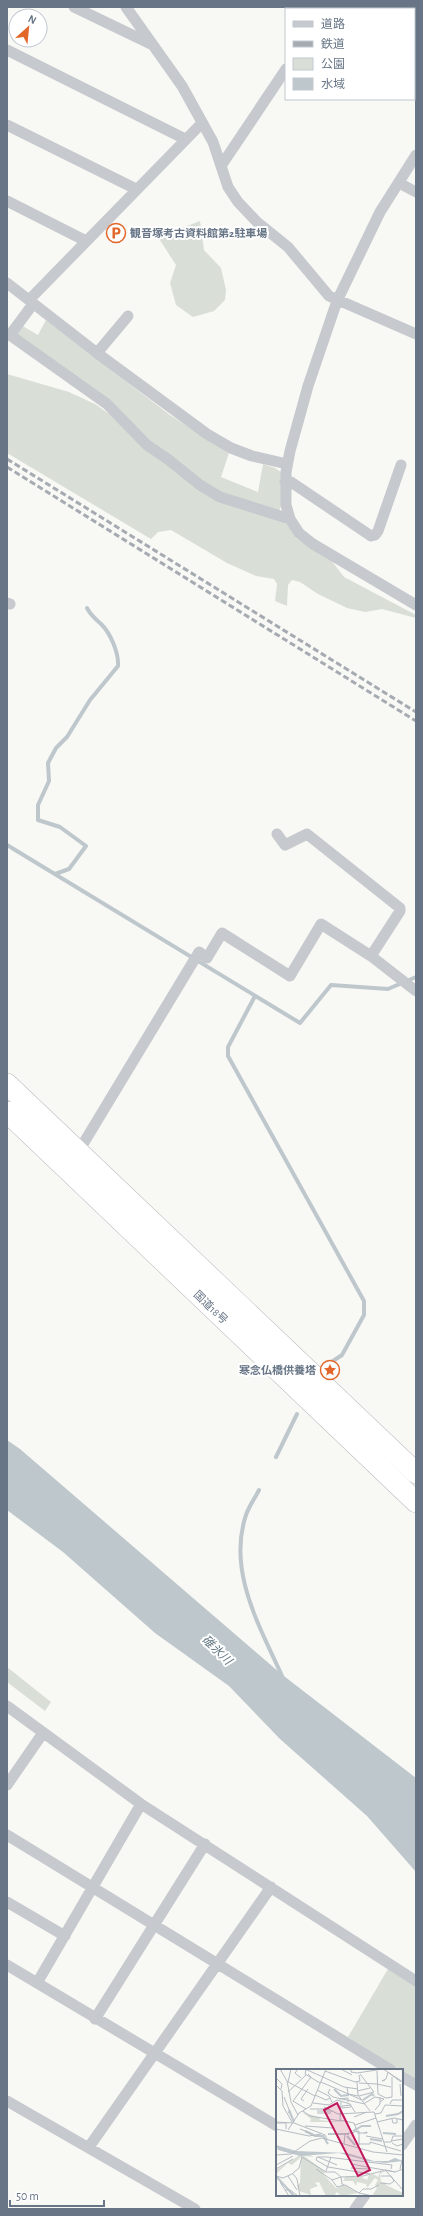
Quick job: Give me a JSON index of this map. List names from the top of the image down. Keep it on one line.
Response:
{"streets":{"highway":["国道18号"]},"water":["碓氷川"],"places":{"parking":["観音塚考古資料館第2駐車場"],"place":["寒念仏橋供養塔"]},"legend":["道路","鉄道","公園","水域"],"scale_bar":"50 m","north":"top right"}
